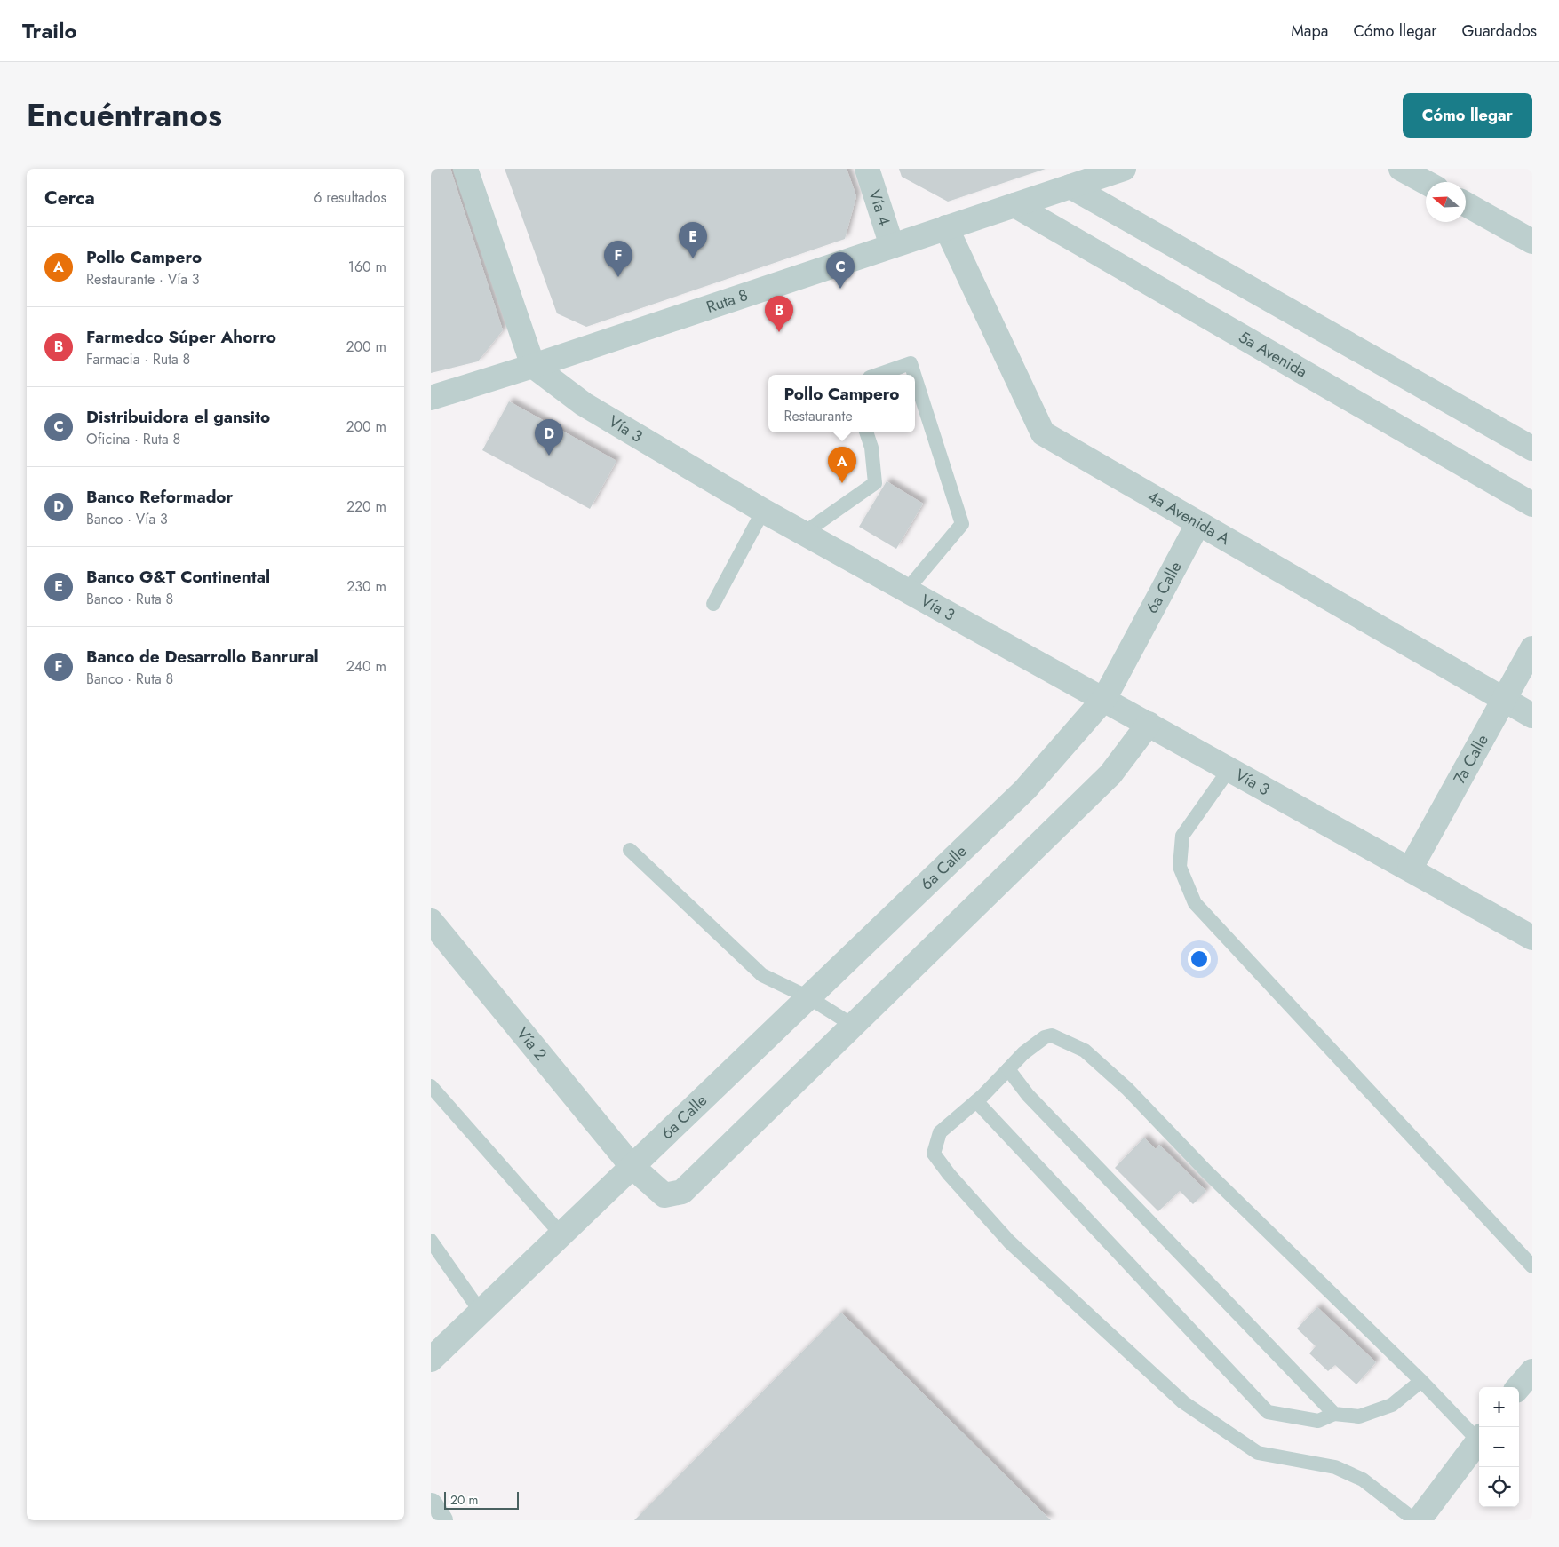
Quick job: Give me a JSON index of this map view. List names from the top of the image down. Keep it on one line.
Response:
{"streets":{"street":["Vía 4","Ruta 8","5a Avenida","Vía 3","4a Avenida A","6a Calle","7a Calle","Vía 2"]},"crossings":[["Vía 4","Ruta 8"],["Ruta 8","5a Avenida"],["Ruta 8","Vía 3"],["Ruta 8","4a Avenida A"],["Vía 3","6a Calle"],["Vía 3","7a Calle"],["4a Avenida A","6a Calle"],["4a Avenida A","7a Calle"],["6a Calle","Vía 2"]],"scale_bar":"20 m","north":"left","page":{"header":"Trailo","nav":["Mapa","Cómo llegar","Guardados"],"title":"Encuéntranos","buttons":"Cómo llegar","heading":["Cerca","6 resultados"],"pins":["E","F","C","B","D","A"],"list":[{"mark":"A","name":"Pollo Campero","note":"Restaurante · Vía 3","value":"160 m"},{"mark":"B","name":"Farmedco Súper Ahorro","note":"Farmacia · Ruta 8","value":"200 m"},{"mark":"C","name":"Distribuidora el gansito","note":"Oficina · Ruta 8","value":"200 m"},{"mark":"D","name":"Banco Reformador","note":"Banco · Vía 3","value":"220 m"},{"mark":"E","name":"Banco G&T Continental","note":"Banco · Ruta 8","value":"230 m"},{"mark":"F","name":"Banco de Desarrollo Banrural","note":"Banco · Ruta 8","value":"240 m"}],"popup":["Pollo Campero","Restaurante"],"map_buttons":["+","−"],"scale":"20 m"}}
